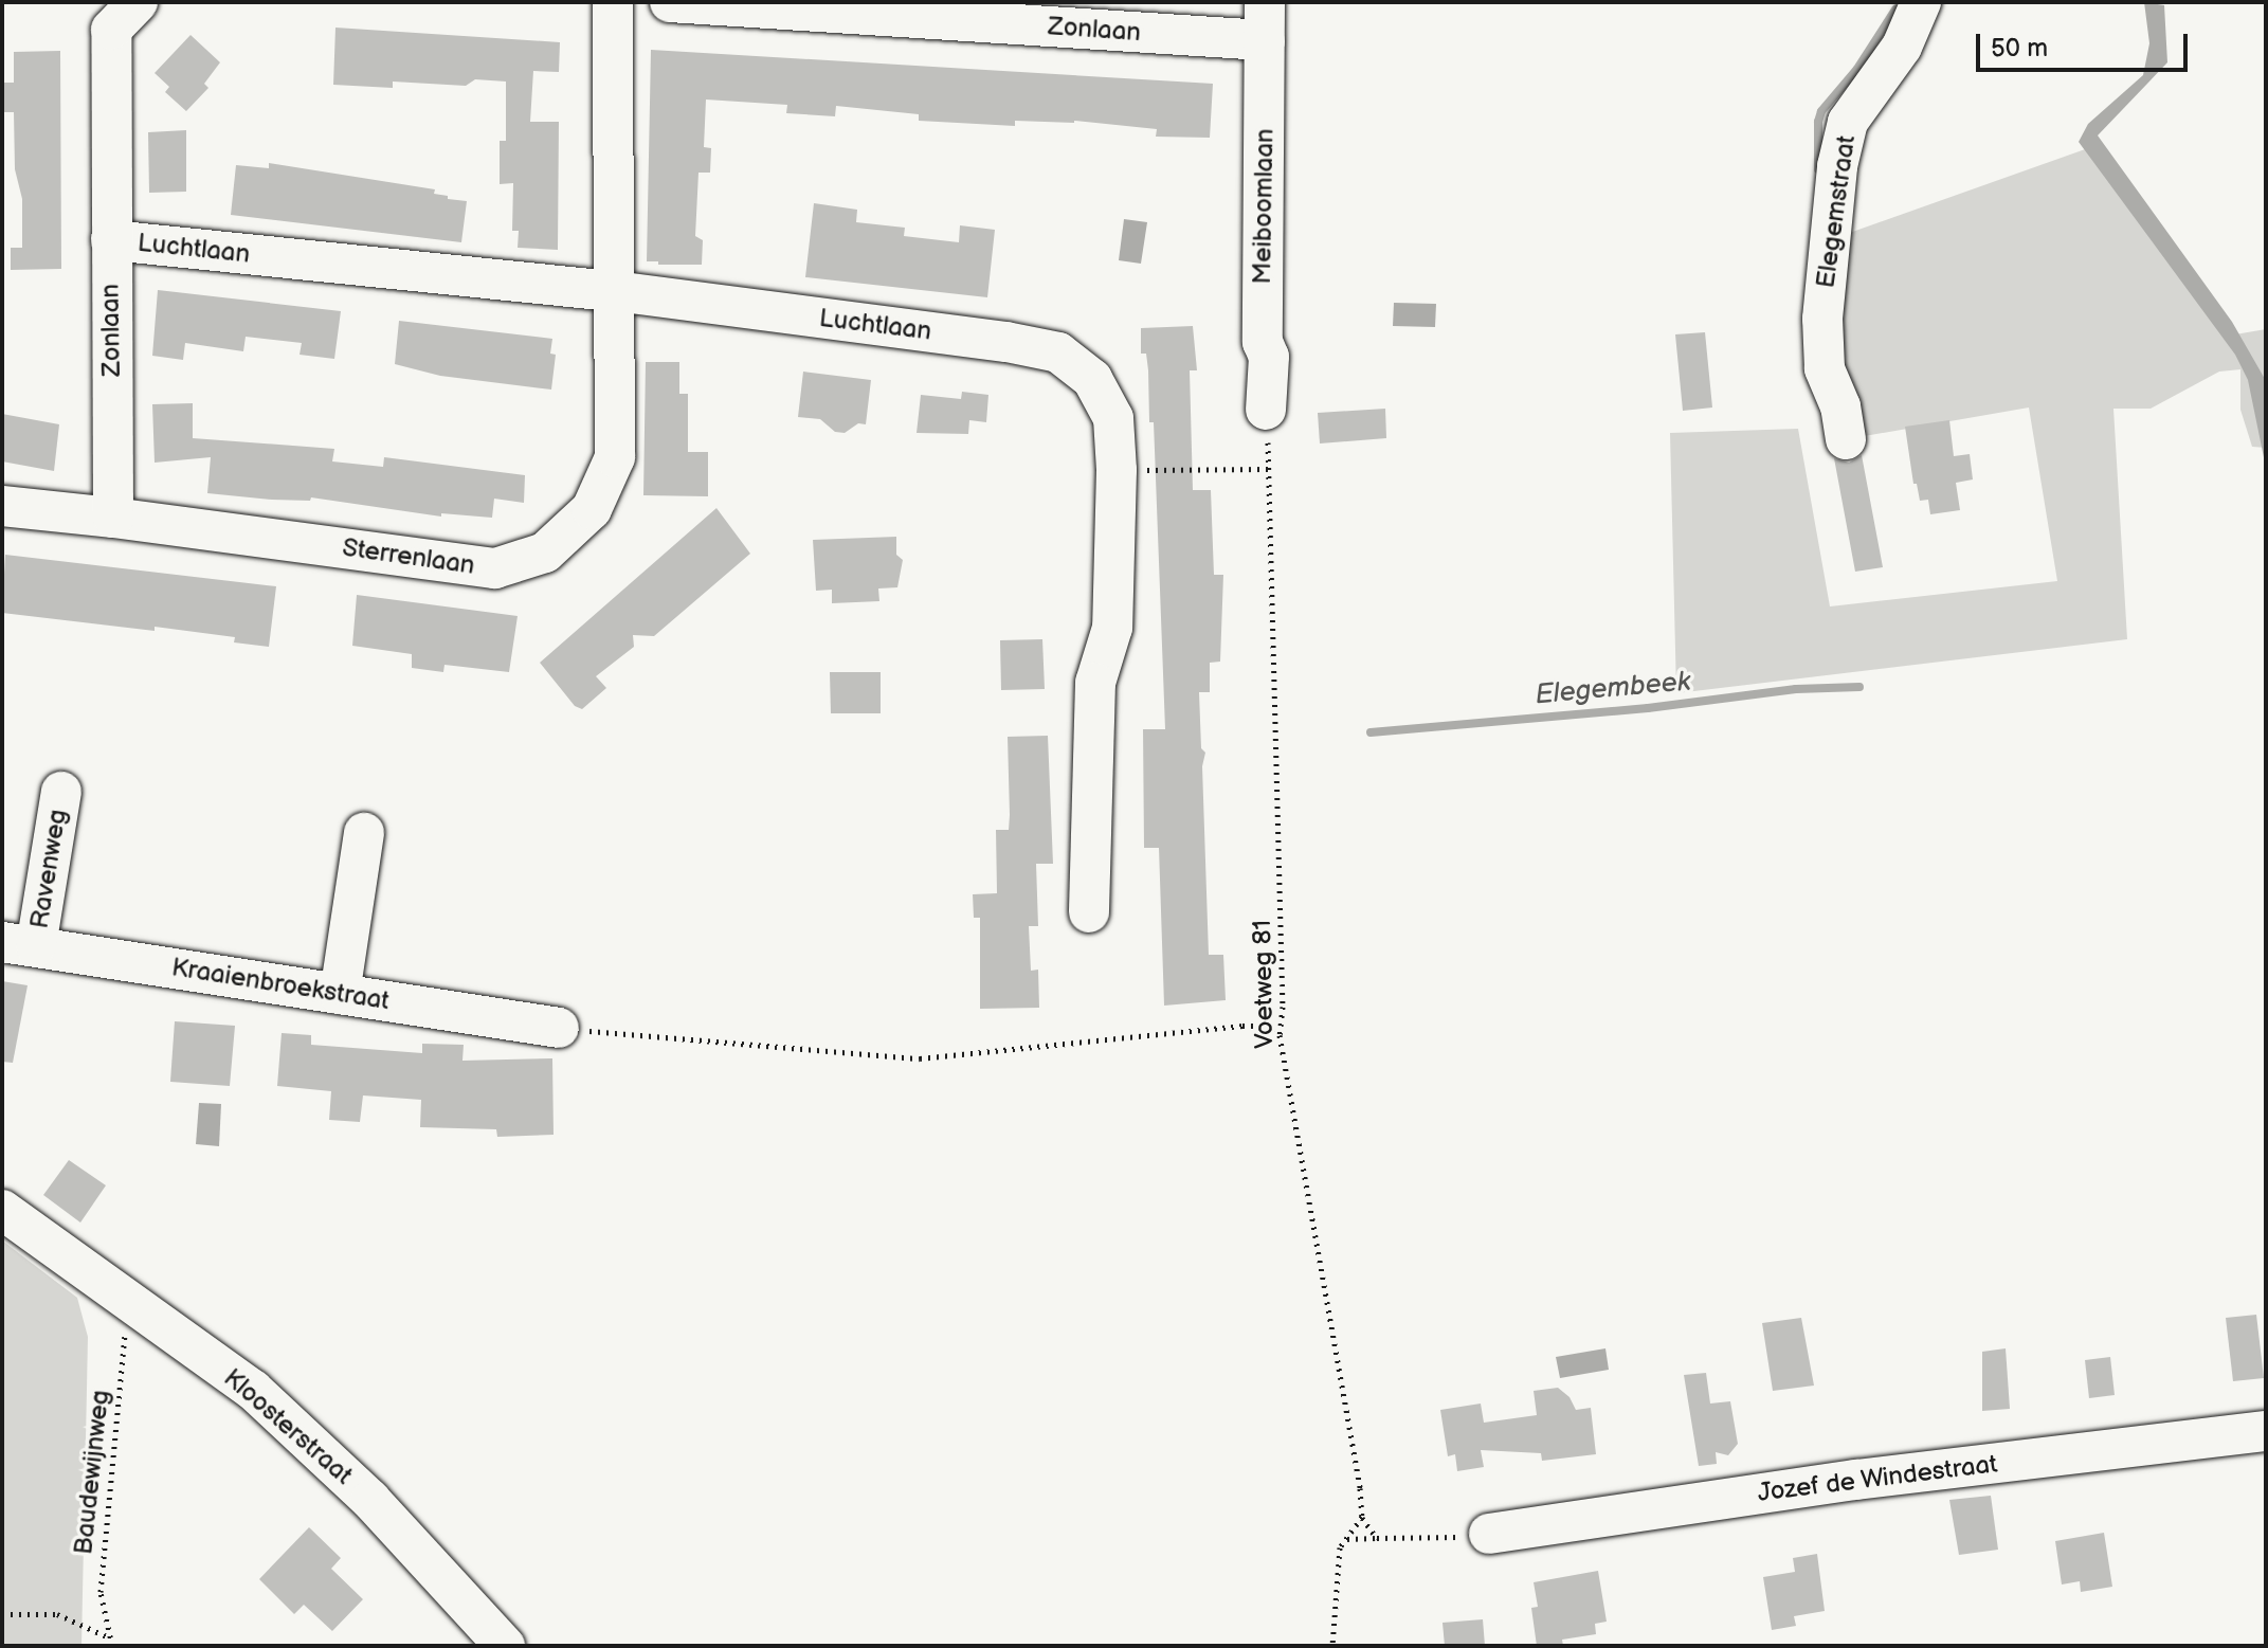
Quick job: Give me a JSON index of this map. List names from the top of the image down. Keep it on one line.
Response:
{"streets":{"street":["Zonlaan","Meiboomlaan","Elegemstraat","Luchtlaan","Sterrenlaan","Ravenweg","Kraaienbroekstraat","Kloosterstraat","Jozef de Windestraat"],"path":["Voetweg 81","Baudewijnweg"]},"crossings":[["Zonlaan","Meiboomlaan"],["Zonlaan","Luchtlaan"],["Zonlaan","Sterrenlaan"],["Meiboomlaan","Voetweg 81"],["Luchtlaan","Sterrenlaan"],["Ravenweg","Kraaienbroekstraat"],["Kloosterstraat","Baudewijnweg"]],"water":["Elegembeek"],"scale_bar":"50 m"}
